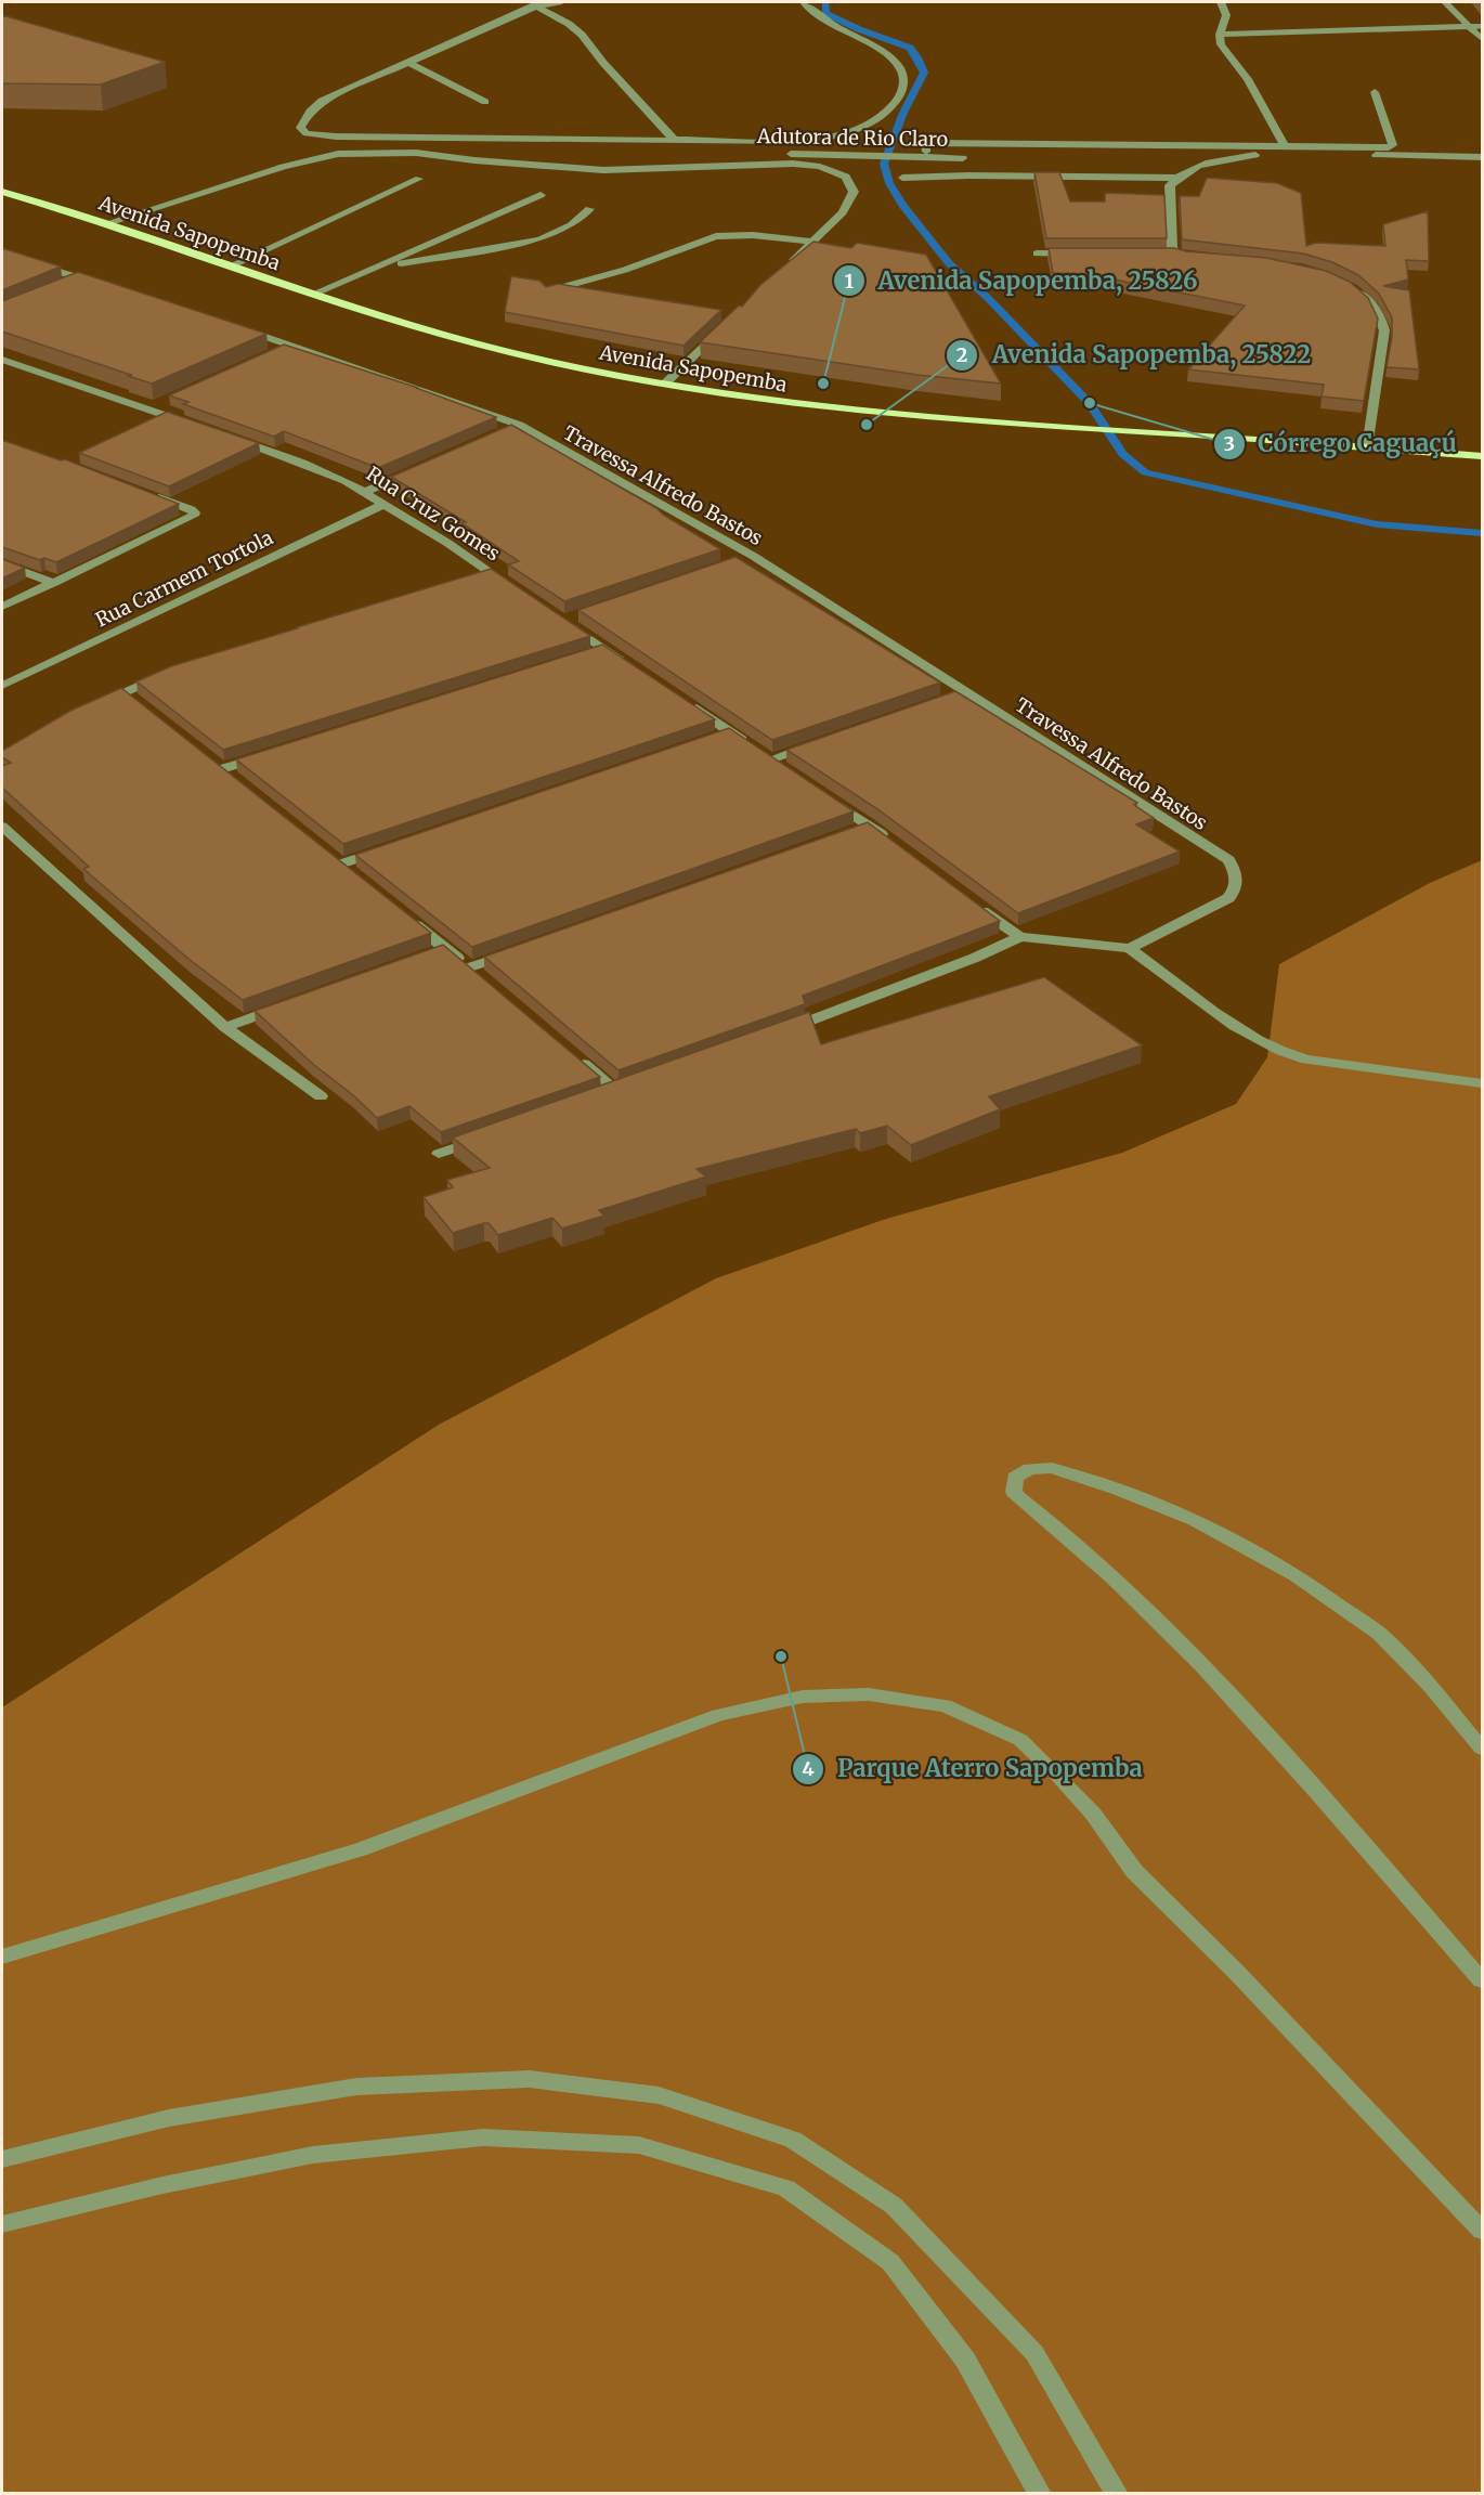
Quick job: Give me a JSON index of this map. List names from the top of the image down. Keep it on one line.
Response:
{"streets":{"main road":["Avenida Sapopemba"],"street":["Adutora de Rio Claro","Travessa Alfredo Bastos","Rua Cruz Gomes","Rua Carmem Tortola"]},"crossings":[["Rua Cruz Gomes","Rua Carmem Tortola"]],"places":["Avenida Sapopemba, 25826","Córrego Caguaçú","Avenida Sapopemba, 25822","Parque Aterro Sapopemba"]}
